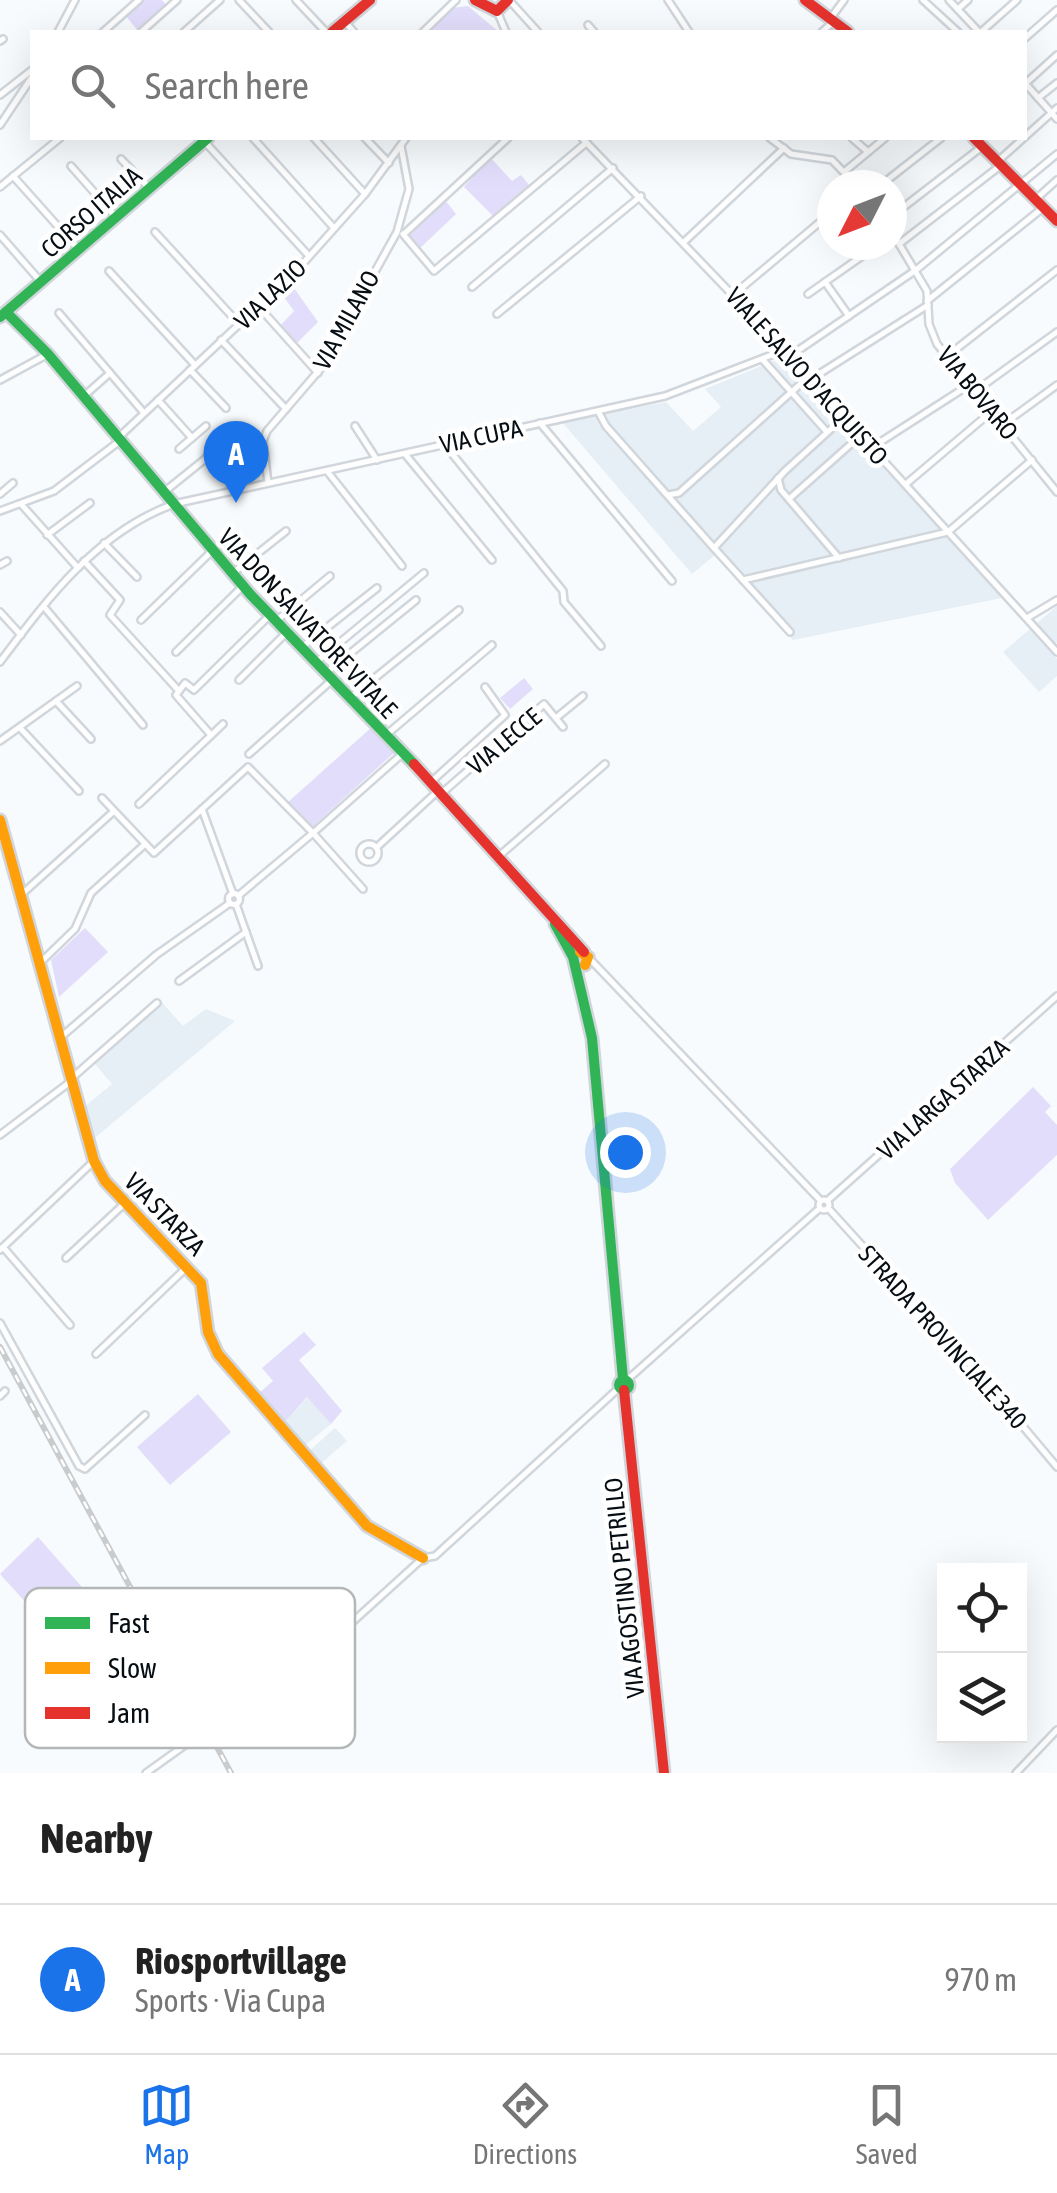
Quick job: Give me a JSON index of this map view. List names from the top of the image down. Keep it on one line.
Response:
{"streets":{"street":["CORSO ITALIA","VIA LAZIO","VIA MILANO","VIALE SALVO D'ACQUISTO","VIA BOVARO","VIA CUPA","VIA DON SALVATORE VITALE","VIA LECCE","VIA LARGA STARZA","VIA STARZA","STRADA PROVINCIALE 340","VIA AGOSTINO PETRILLO"]},"crossings":[["CORSO ITALIA","VIA DON SALVATORE VITALE"],["VIA LAZIO","VIA MILANO"],["VIA LAZIO","VIA DON SALVATORE VITALE"],["VIA MILANO","VIA CUPA"],["VIALE SALVO D'ACQUISTO","VIA CUPA"],["VIA BOVARO","VIA CUPA"],["VIA CUPA","VIA DON SALVATORE VITALE"],["VIA DON SALVATORE VITALE","VIA LECCE"],["VIA DON SALVATORE VITALE","VIA LARGA STARZA"],["VIA DON SALVATORE VITALE","STRADA PROVINCIALE 340"],["VIA DON SALVATORE VITALE","VIA AGOSTINO PETRILLO"],["VIA LARGA STARZA","VIA STARZA"],["VIA LARGA STARZA","STRADA PROVINCIALE 340"],["VIA LARGA STARZA","VIA AGOSTINO PETRILLO"]],"legend":["Fast","Slow","Jam"],"north":"bottom left","page":{"search":"Search here","pins":"A","heading":"Nearby","list":[{"mark":"A","name":"Riosportvillage","note":"Sports · Via Cupa","value":"970 m"}],"nav":["Map","Directions","Saved"]}}
